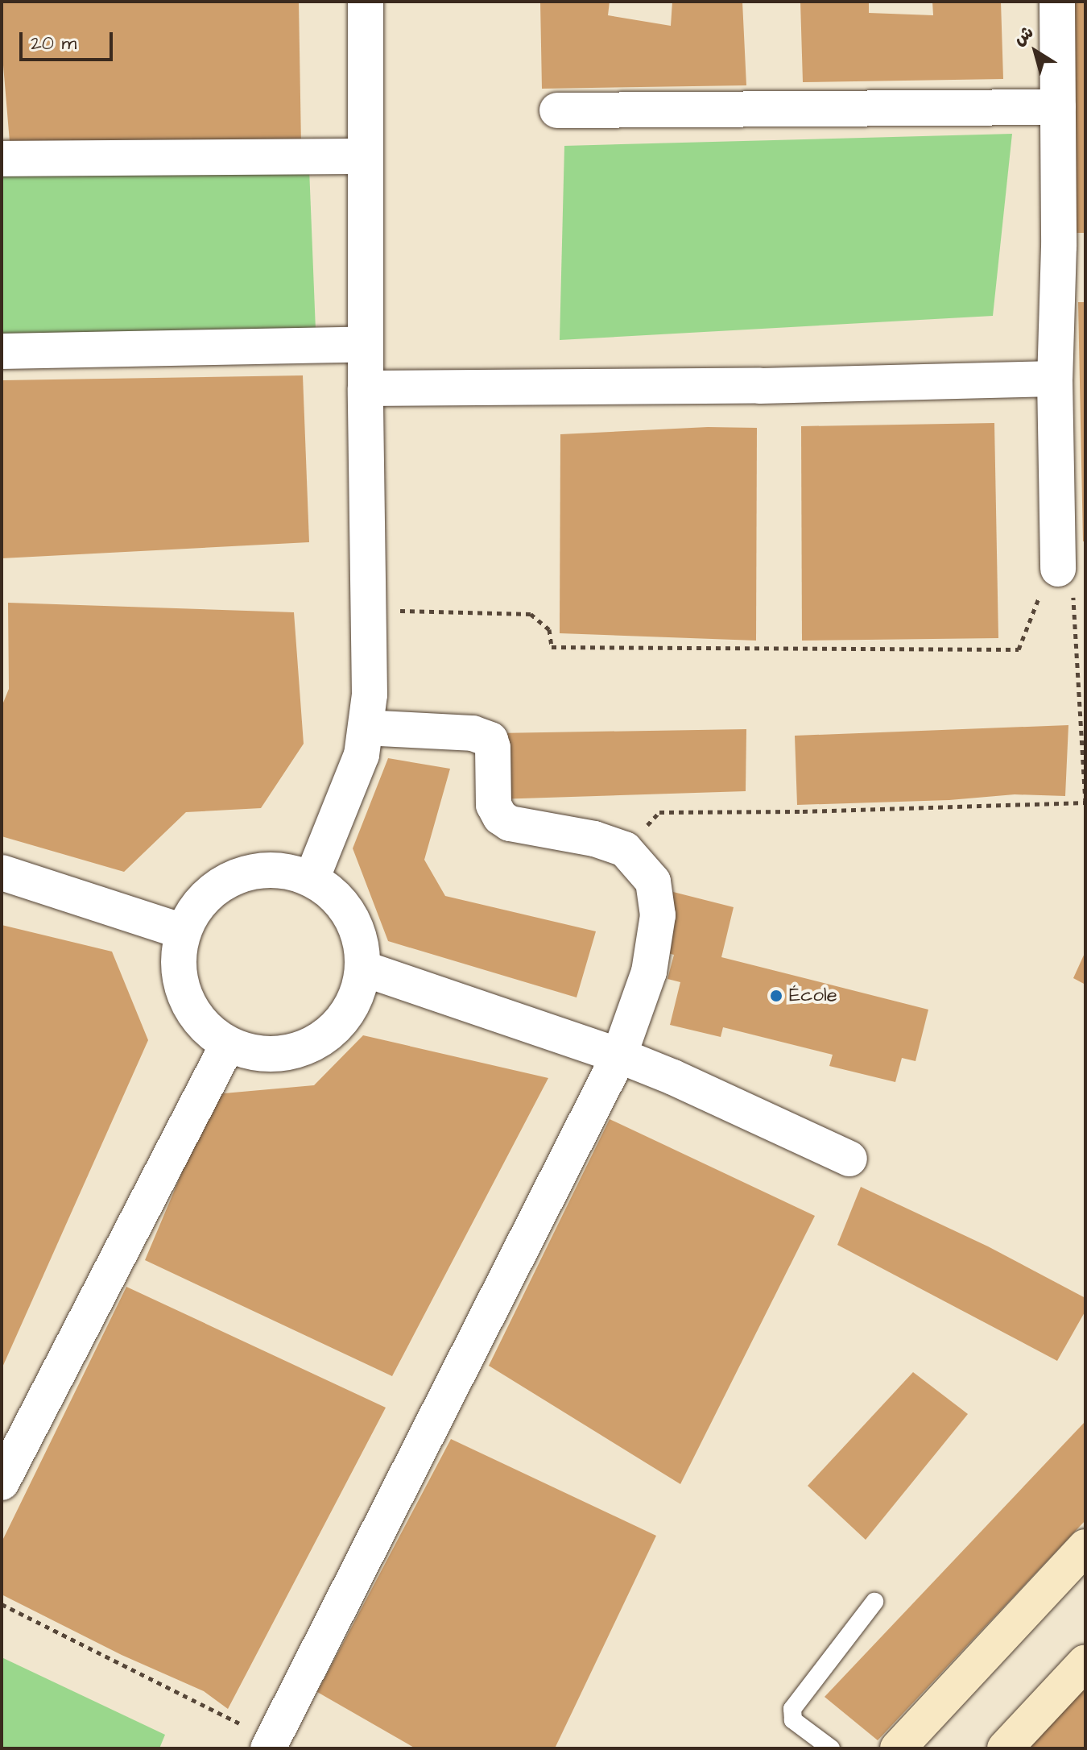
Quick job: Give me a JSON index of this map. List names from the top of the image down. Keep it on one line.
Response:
{"places":["École"],"scale_bar":"20 m","north":"top left"}
